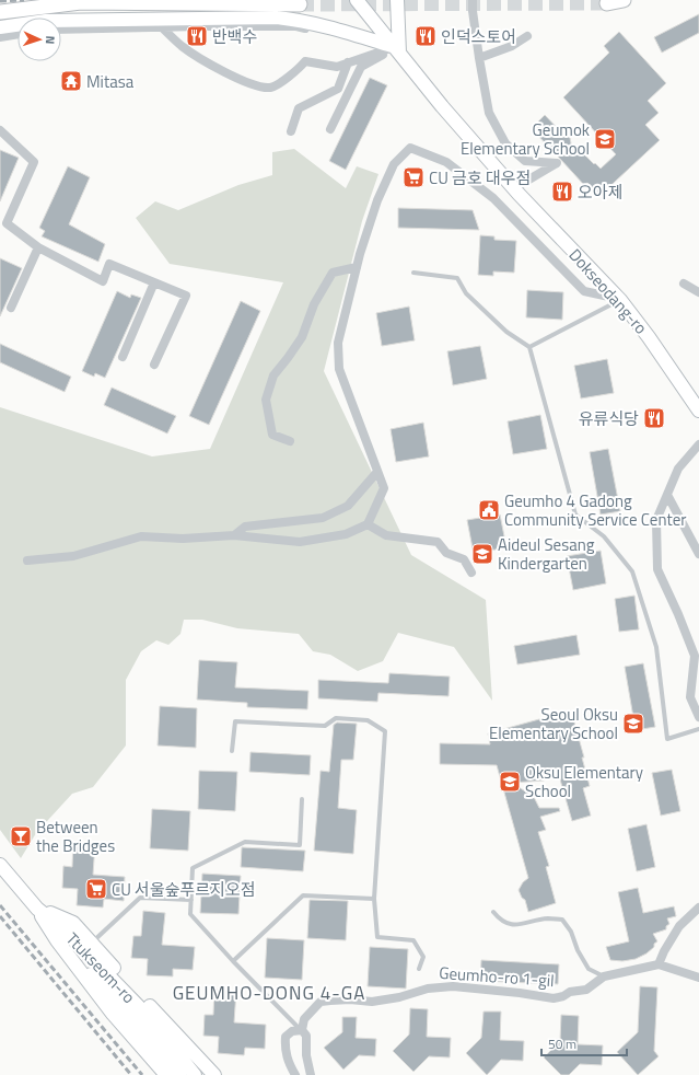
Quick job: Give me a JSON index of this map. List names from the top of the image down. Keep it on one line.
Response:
{"streets":{"main road":["Dokseodang-ro","Ttukseom-ro"],"street":["Geumho-ro 1-gil"]},"districts":["GEUMHO-DONG 4-GA"],"places":{"restaurant":["반백수","인덕스토어","오아제","유류식당"],"temple":["Mitasa"],"school or university":["Geumok Elementary School","Aideul Sesang Kindergarten","Seoul Oksu Elementary School","Oksu Elementary School"],"supermarket":["CU 금호 대우점","CU 서울숲푸르지오점"],"public building":["Geumho 4 Gadong Community Service Center"],"bar":["Between the Bridges"]},"scale_bar":"50 m","north":"right"}
